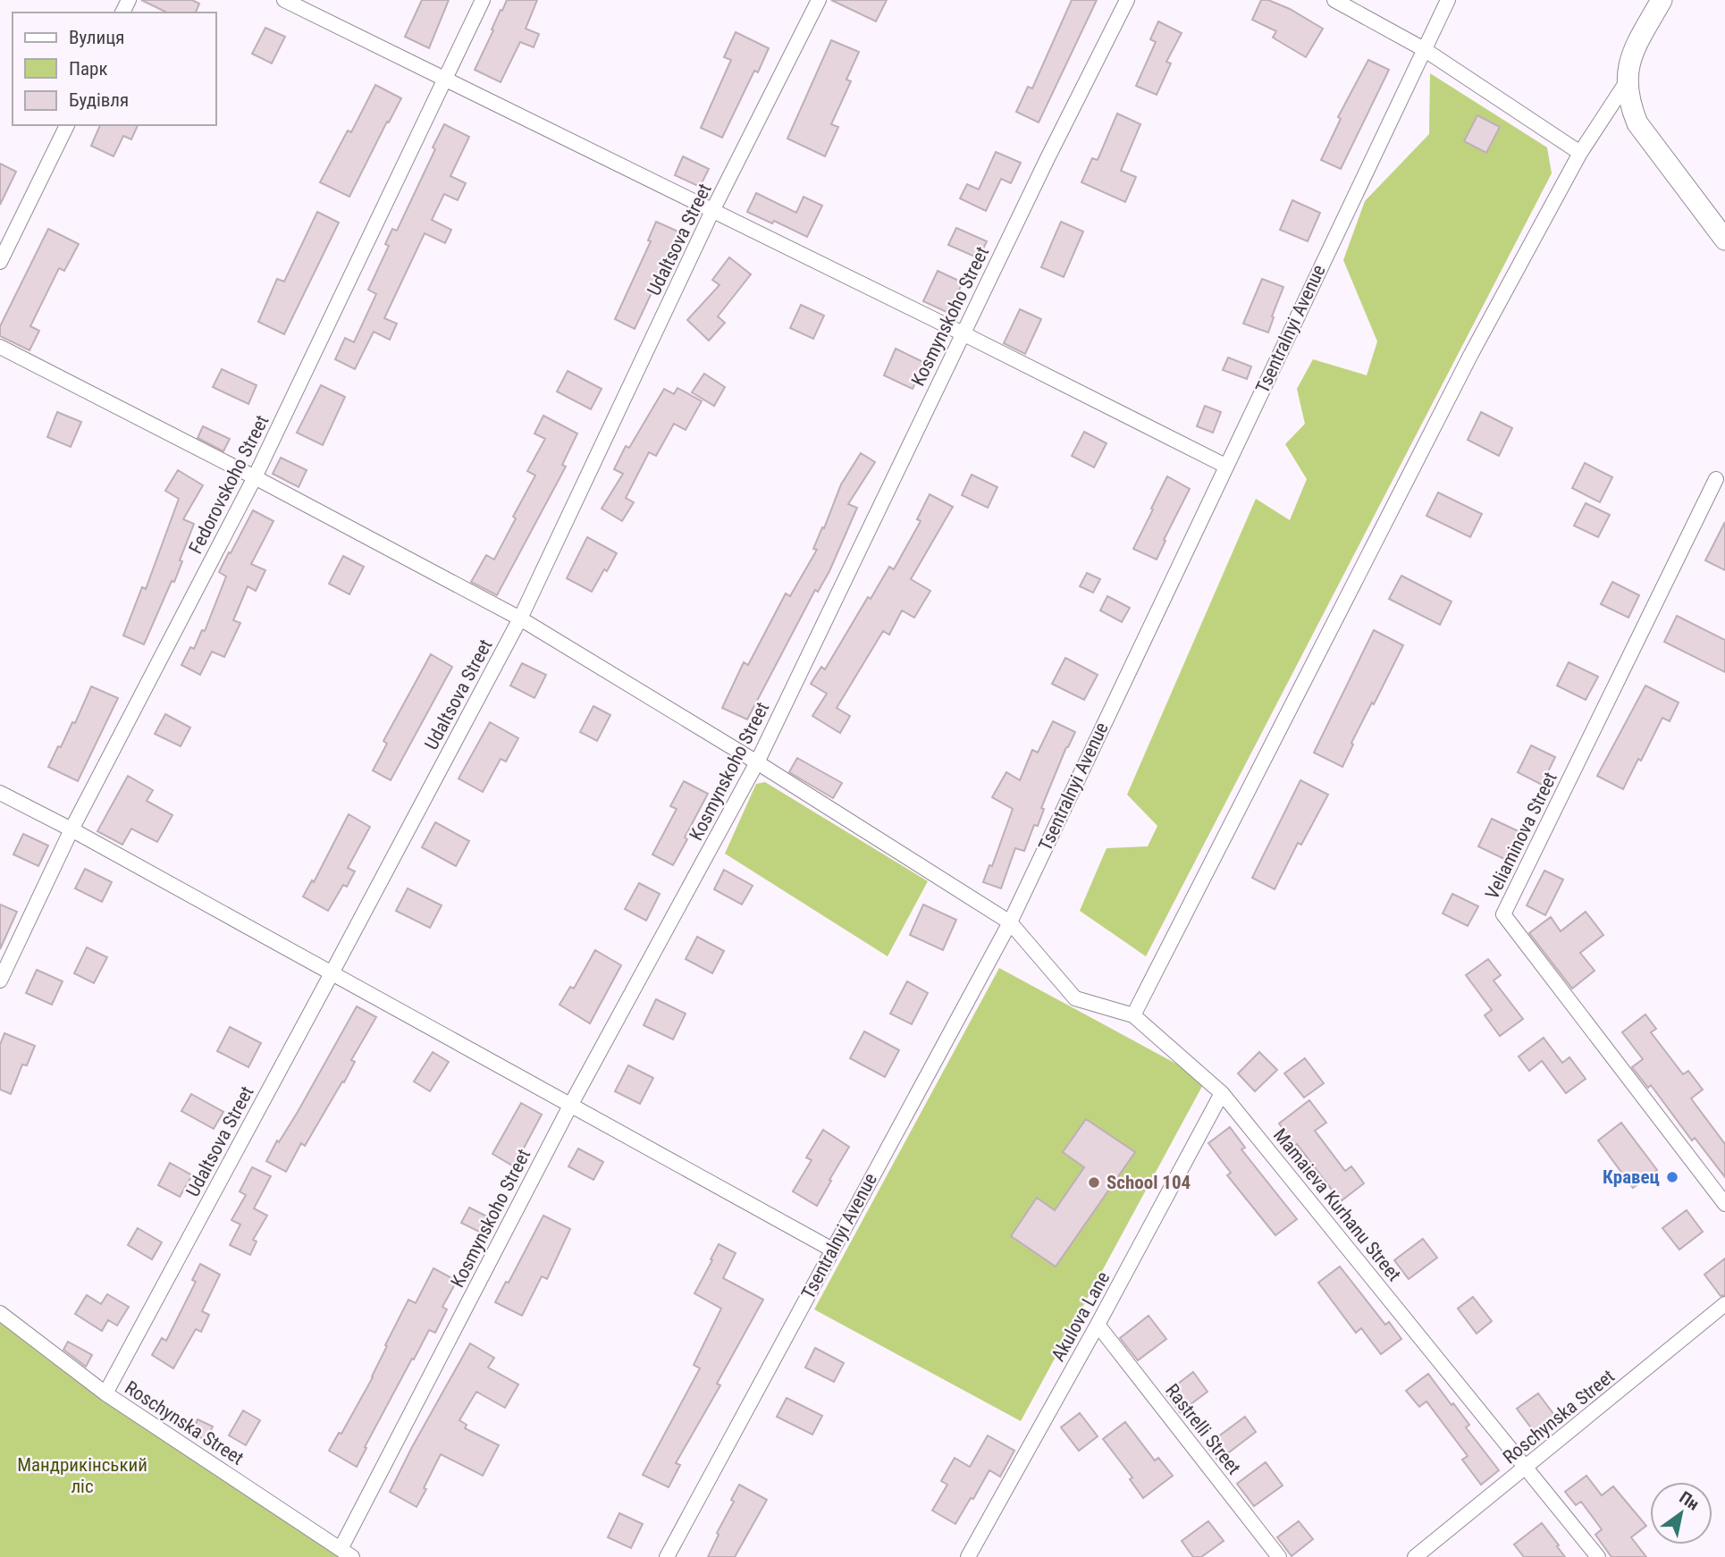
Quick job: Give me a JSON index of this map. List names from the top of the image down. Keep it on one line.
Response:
{"streets":{"street":["Udaltsova Street","Kosmynskoho Street","Tsentralnyi Avenue","Fedorovskoho Street","Veliaminova Street","Mamaieva Kurhanu Street","Akulova Lane","Roschynska Street","Rastrelli Street"]},"crossings":[["Udaltsova Street","Mamaieva Kurhanu Street"],["Udaltsova Street","Roschynska Street"],["Kosmynskoho Street","Mamaieva Kurhanu Street"],["Kosmynskoho Street","Roschynska Street"],["Tsentralnyi Avenue","Mamaieva Kurhanu Street"],["Fedorovskoho Street","Mamaieva Kurhanu Street"],["Mamaieva Kurhanu Street","Akulova Lane"],["Mamaieva Kurhanu Street","Roschynska Street"],["Akulova Lane","Rastrelli Street"]],"parks":["Мандрикінський ліс"],"places":["Кравец","School 104"],"legend":["Вулиця","Парк","Будівля"],"north":"top right"}
